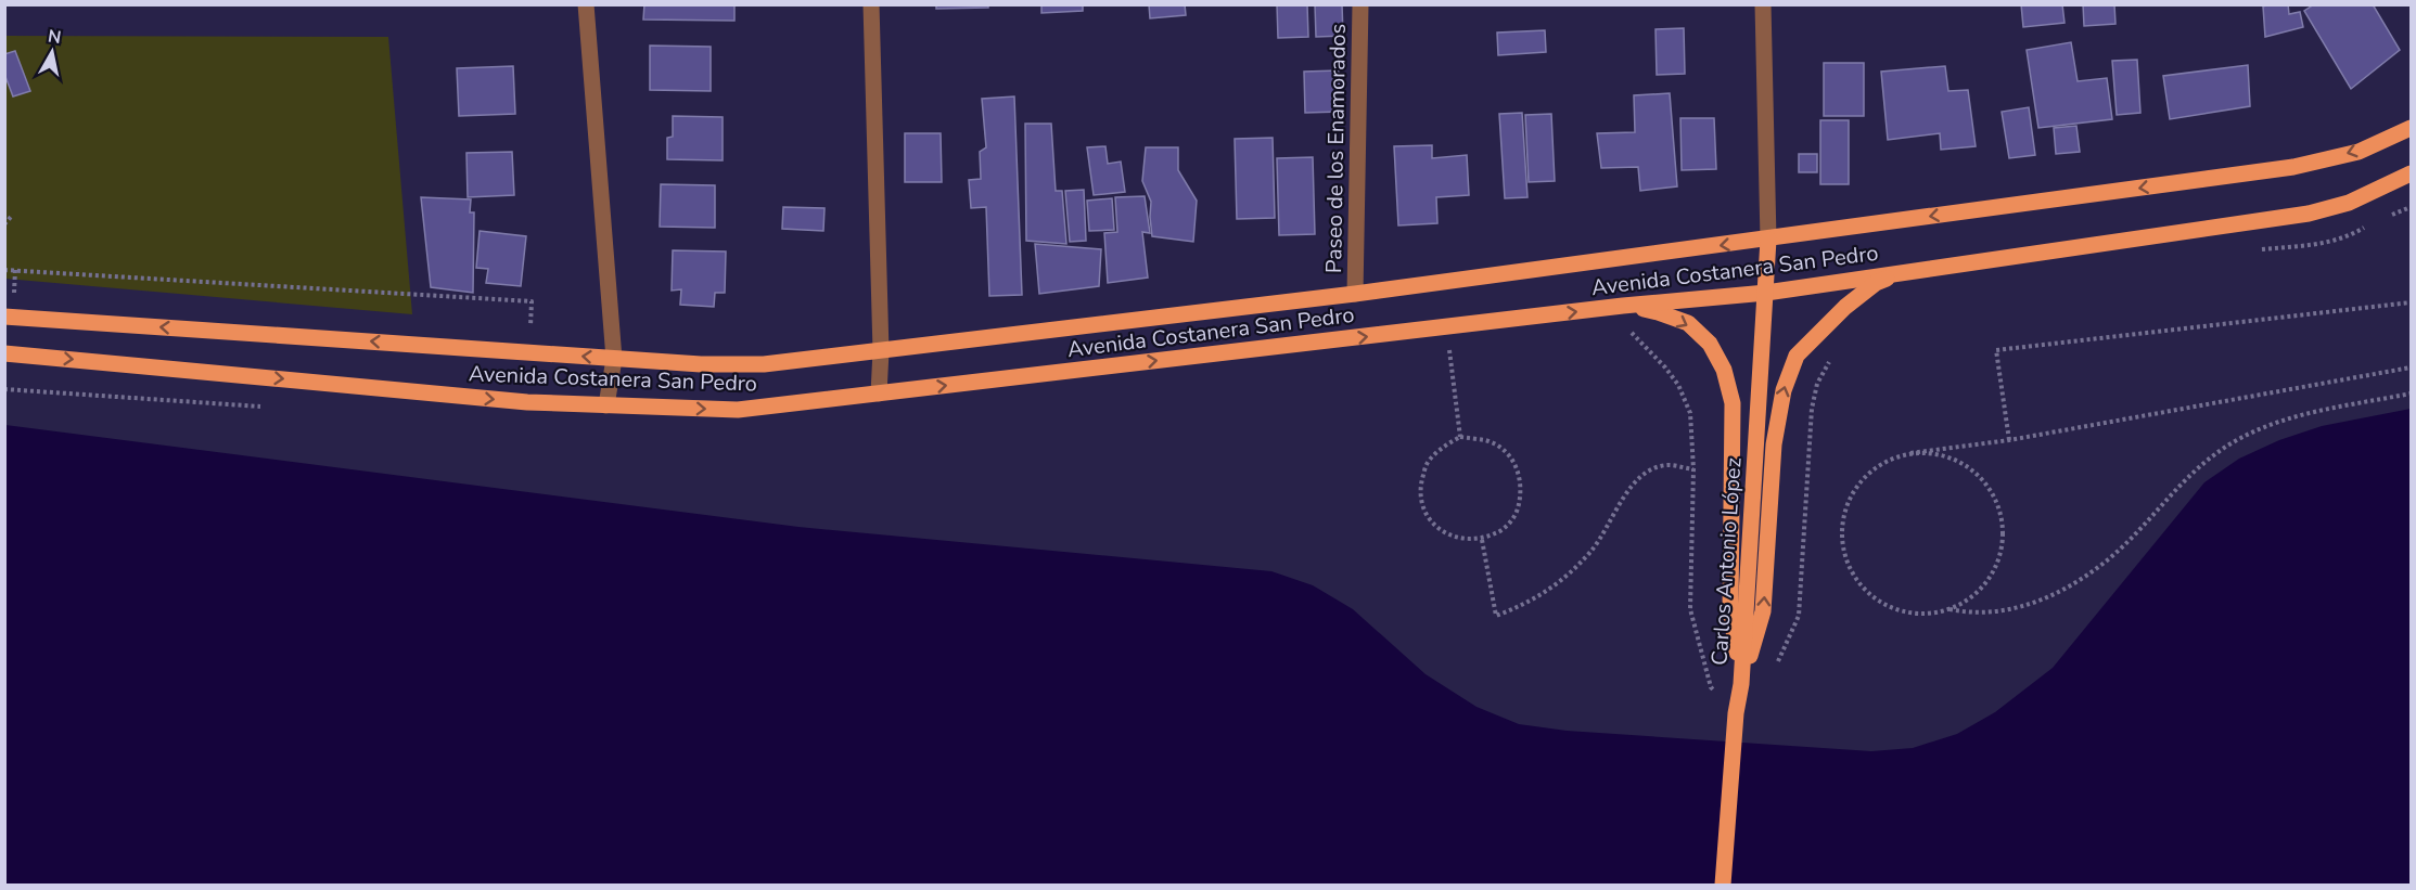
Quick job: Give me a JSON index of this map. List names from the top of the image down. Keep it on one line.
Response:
{"streets":{"main road":["Avenida Costanera San Pedro","Carlos Antonio López"],"street":["Paseo de los Enamorados"]},"crossings":[["Paseo de los Enamorados","Avenida Costanera San Pedro"],["Avenida Costanera San Pedro","Carlos Antonio López"]],"north":"top"}
